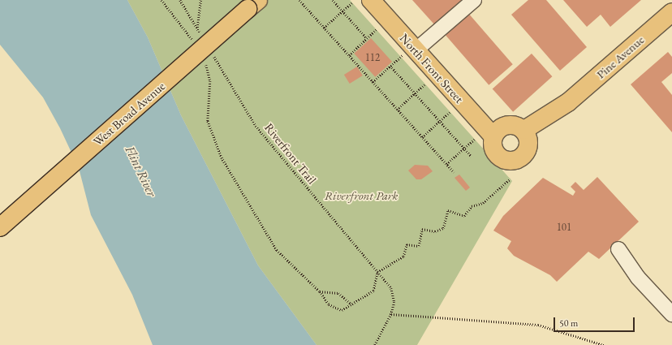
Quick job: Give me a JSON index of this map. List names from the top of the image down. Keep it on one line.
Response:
{"streets":{"main road":["Pine Avenue","North Front Street","West Broad Avenue"],"path":["Riverfront Trail"]},"crossings":[["Pine Avenue","North Front Street"]],"water":["Flint River"],"parks":["Riverfront Park"],"house_numbers":["112","101"],"scale_bar":"50 m"}
